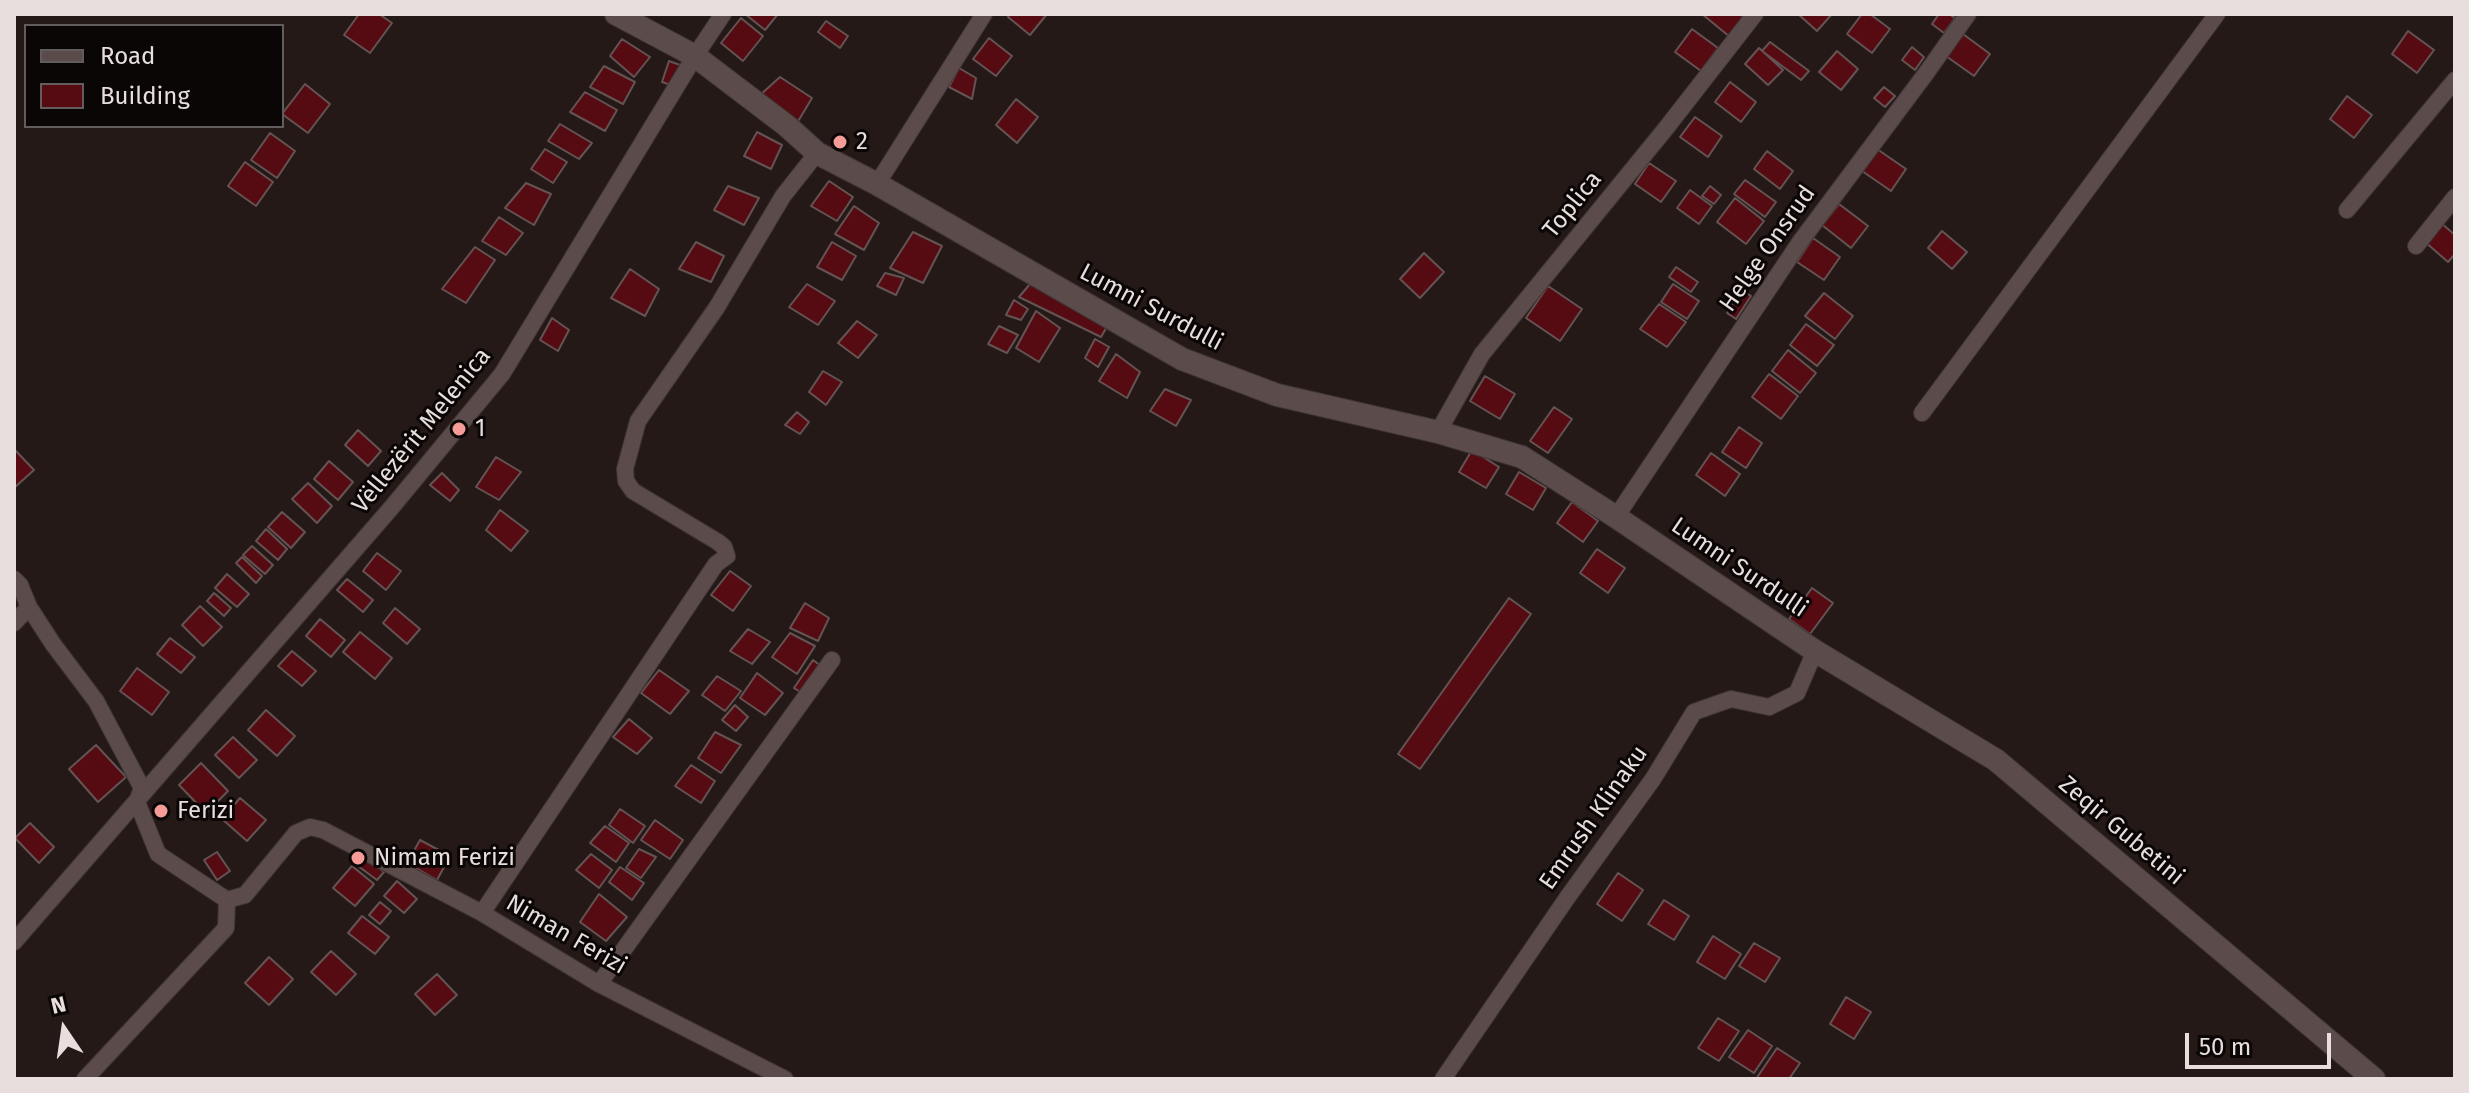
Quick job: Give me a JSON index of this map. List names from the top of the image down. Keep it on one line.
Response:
{"streets":{"street":["Toplica","Helge Onsrud","Lumni Surdulli","Vëllezërit Melenica","Emrush Klinaku","Zeqir Gubetini","Niman Ferizi"]},"crossings":[["Toplica","Lumni Surdulli"],["Helge Onsrud","Lumni Surdulli"],["Lumni Surdulli","Vëllezërit Melenica"],["Lumni Surdulli","Emrush Klinaku"],["Lumni Surdulli","Zeqir Gubetini"],["Emrush Klinaku","Zeqir Gubetini"]],"places":["2","1","Ferizi","Nimam Ferizi"],"legend":["Road","Building"],"scale_bar":"50 m","north":"top"}
